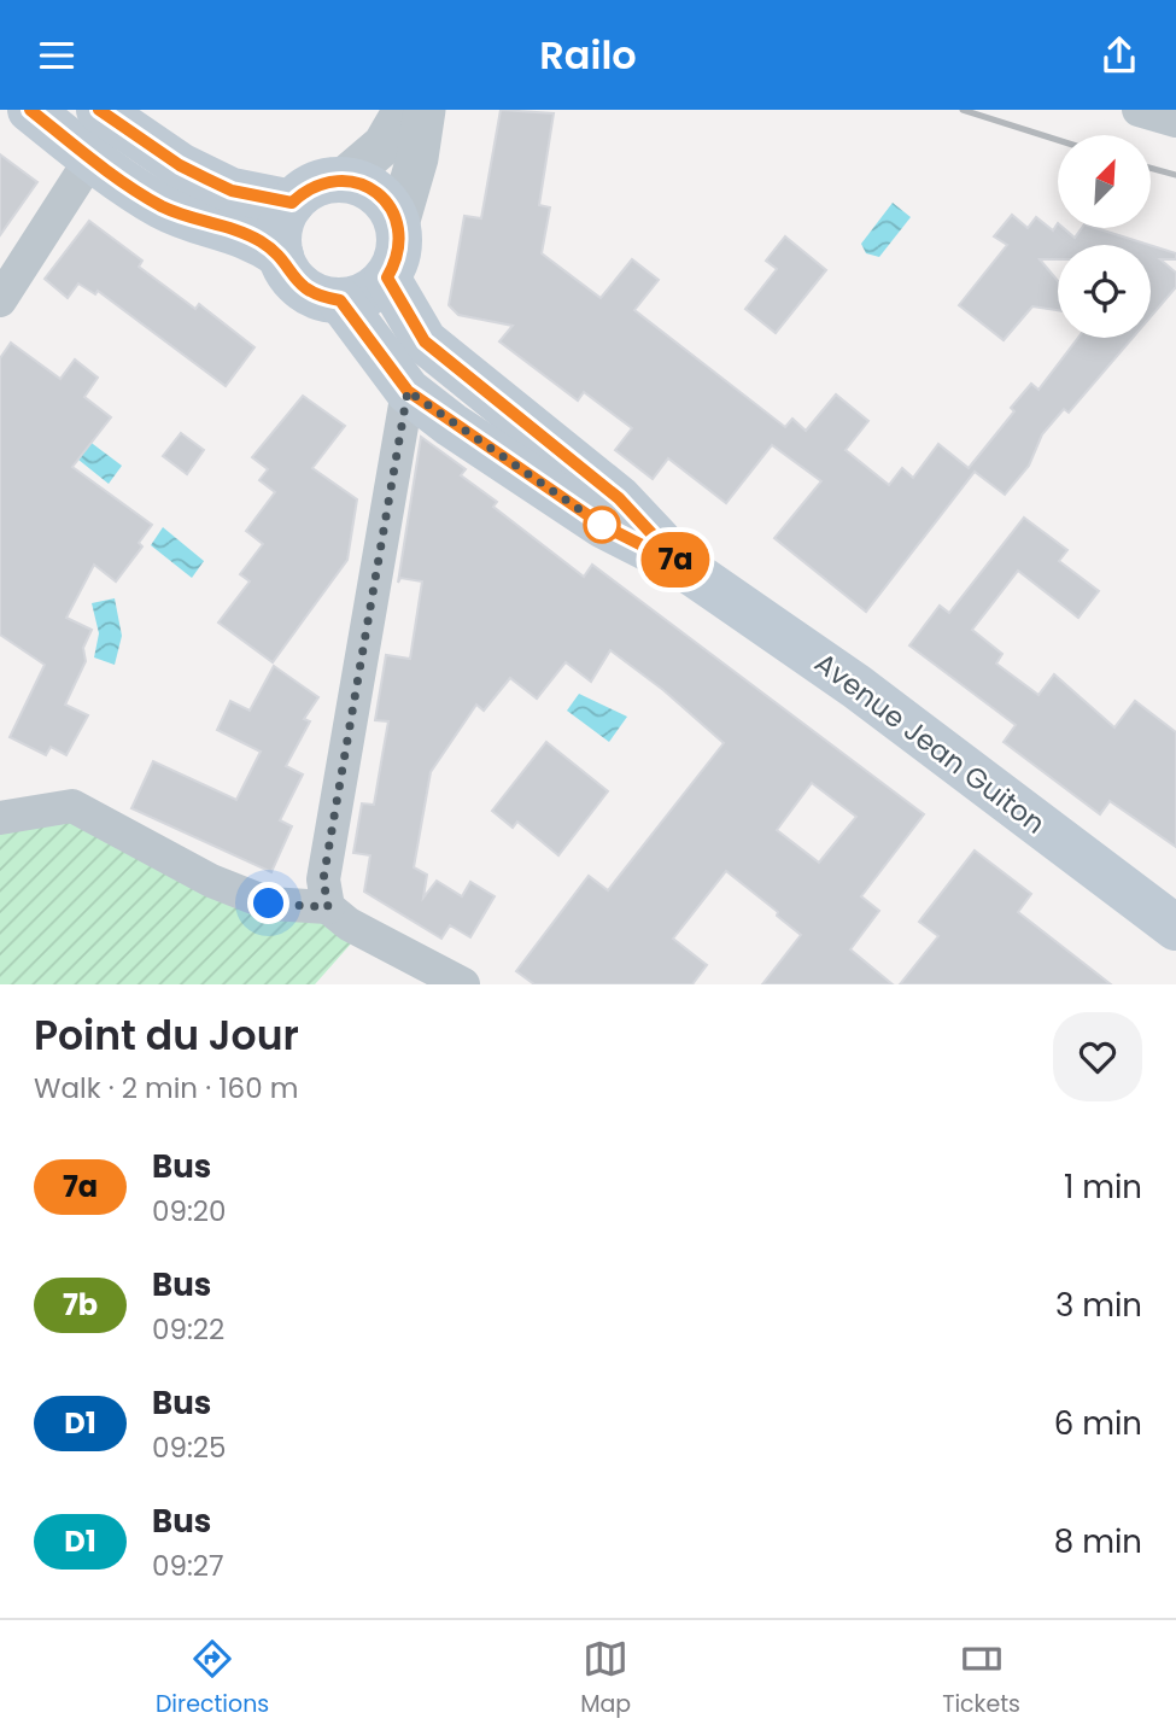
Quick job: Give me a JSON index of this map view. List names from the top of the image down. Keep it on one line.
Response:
{"streets":{"main road":["Avenue Jean Guiton"]},"lines":["bus line 7a"],"north":"top right","page":{"header":"Railo","on_map":"7a","heading":["Point du Jour","Walk · 2 min · 160 m"],"list":[{"mark":"7a","name":"Bus","note":"09:20","value":"1 min"},{"mark":"7b","name":"Bus","note":"09:22","value":"3 min"},{"mark":"D1","name":"Bus","note":"09:25","value":"6 min"},{"mark":"D1","name":"Bus","note":"09:27","value":"8 min"}],"tabs":["Directions","Map","Tickets"]}}
